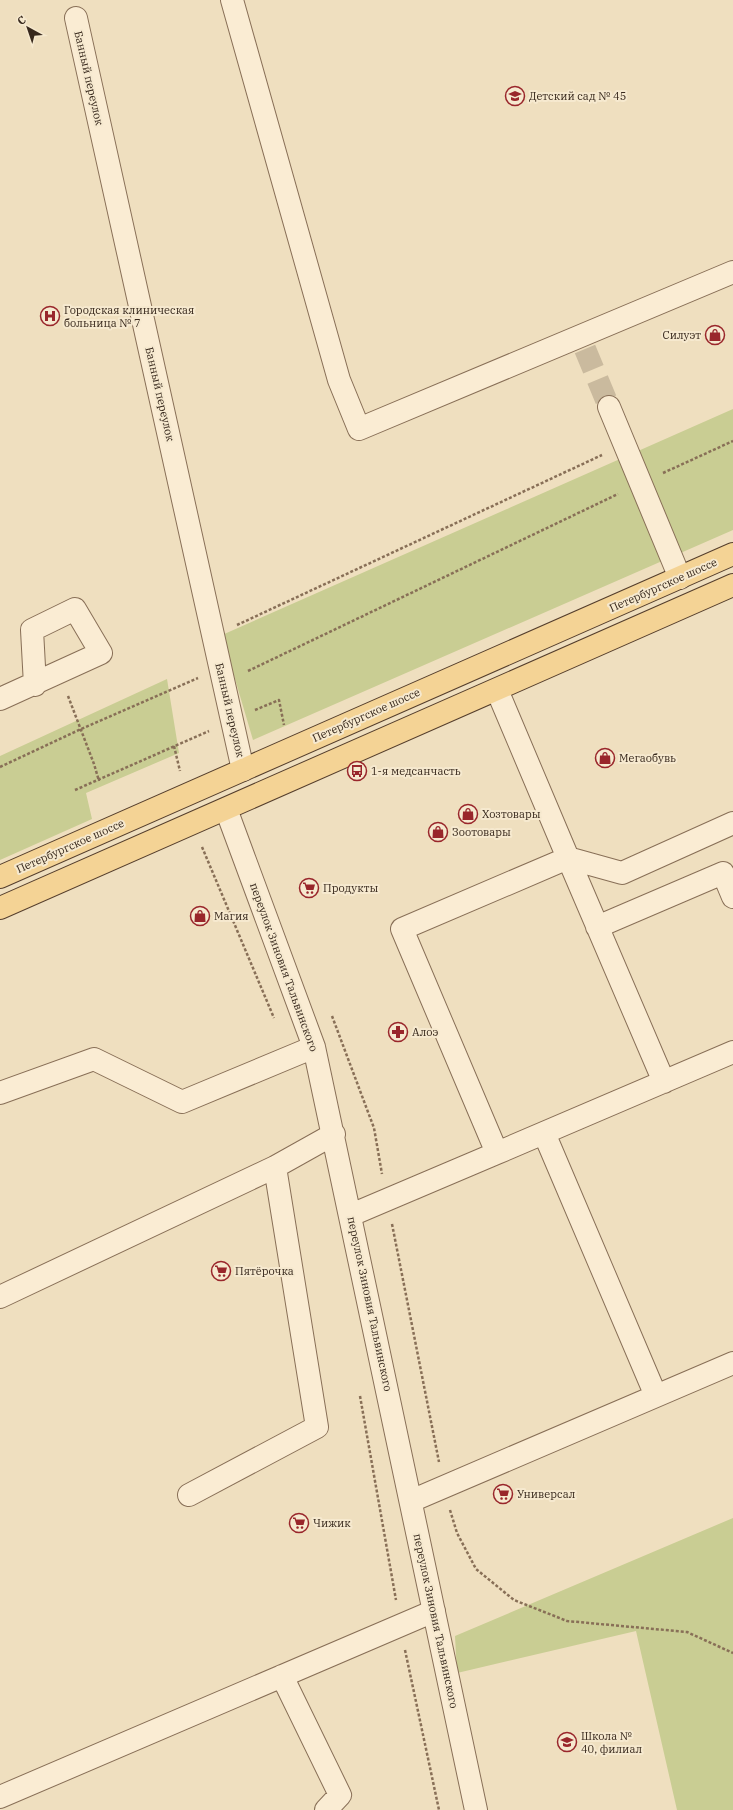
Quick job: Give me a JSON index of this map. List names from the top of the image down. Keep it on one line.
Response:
{"streets":{"main road":["Петербургское шоссе"],"street":["Банный переулок","переулок Зиновия Тальвинского"]},"crossings":[["Банный переулок","Петербургское шоссе"]],"places":{"school or university":["Детский сад № 45","Школа № 40, филиал"],"hospital":["Городская клиническая больница № 7"],"shop":["Силуэт","Мегаобувь","Хозтовары","Зоотовары","Магия"],"bus stop":["1-я медсанчасть"],"supermarket":["Продукты","Пятёрочка","Универсал","Чижик"],"pharmacy":["Алоэ"]},"north":"top left"}
